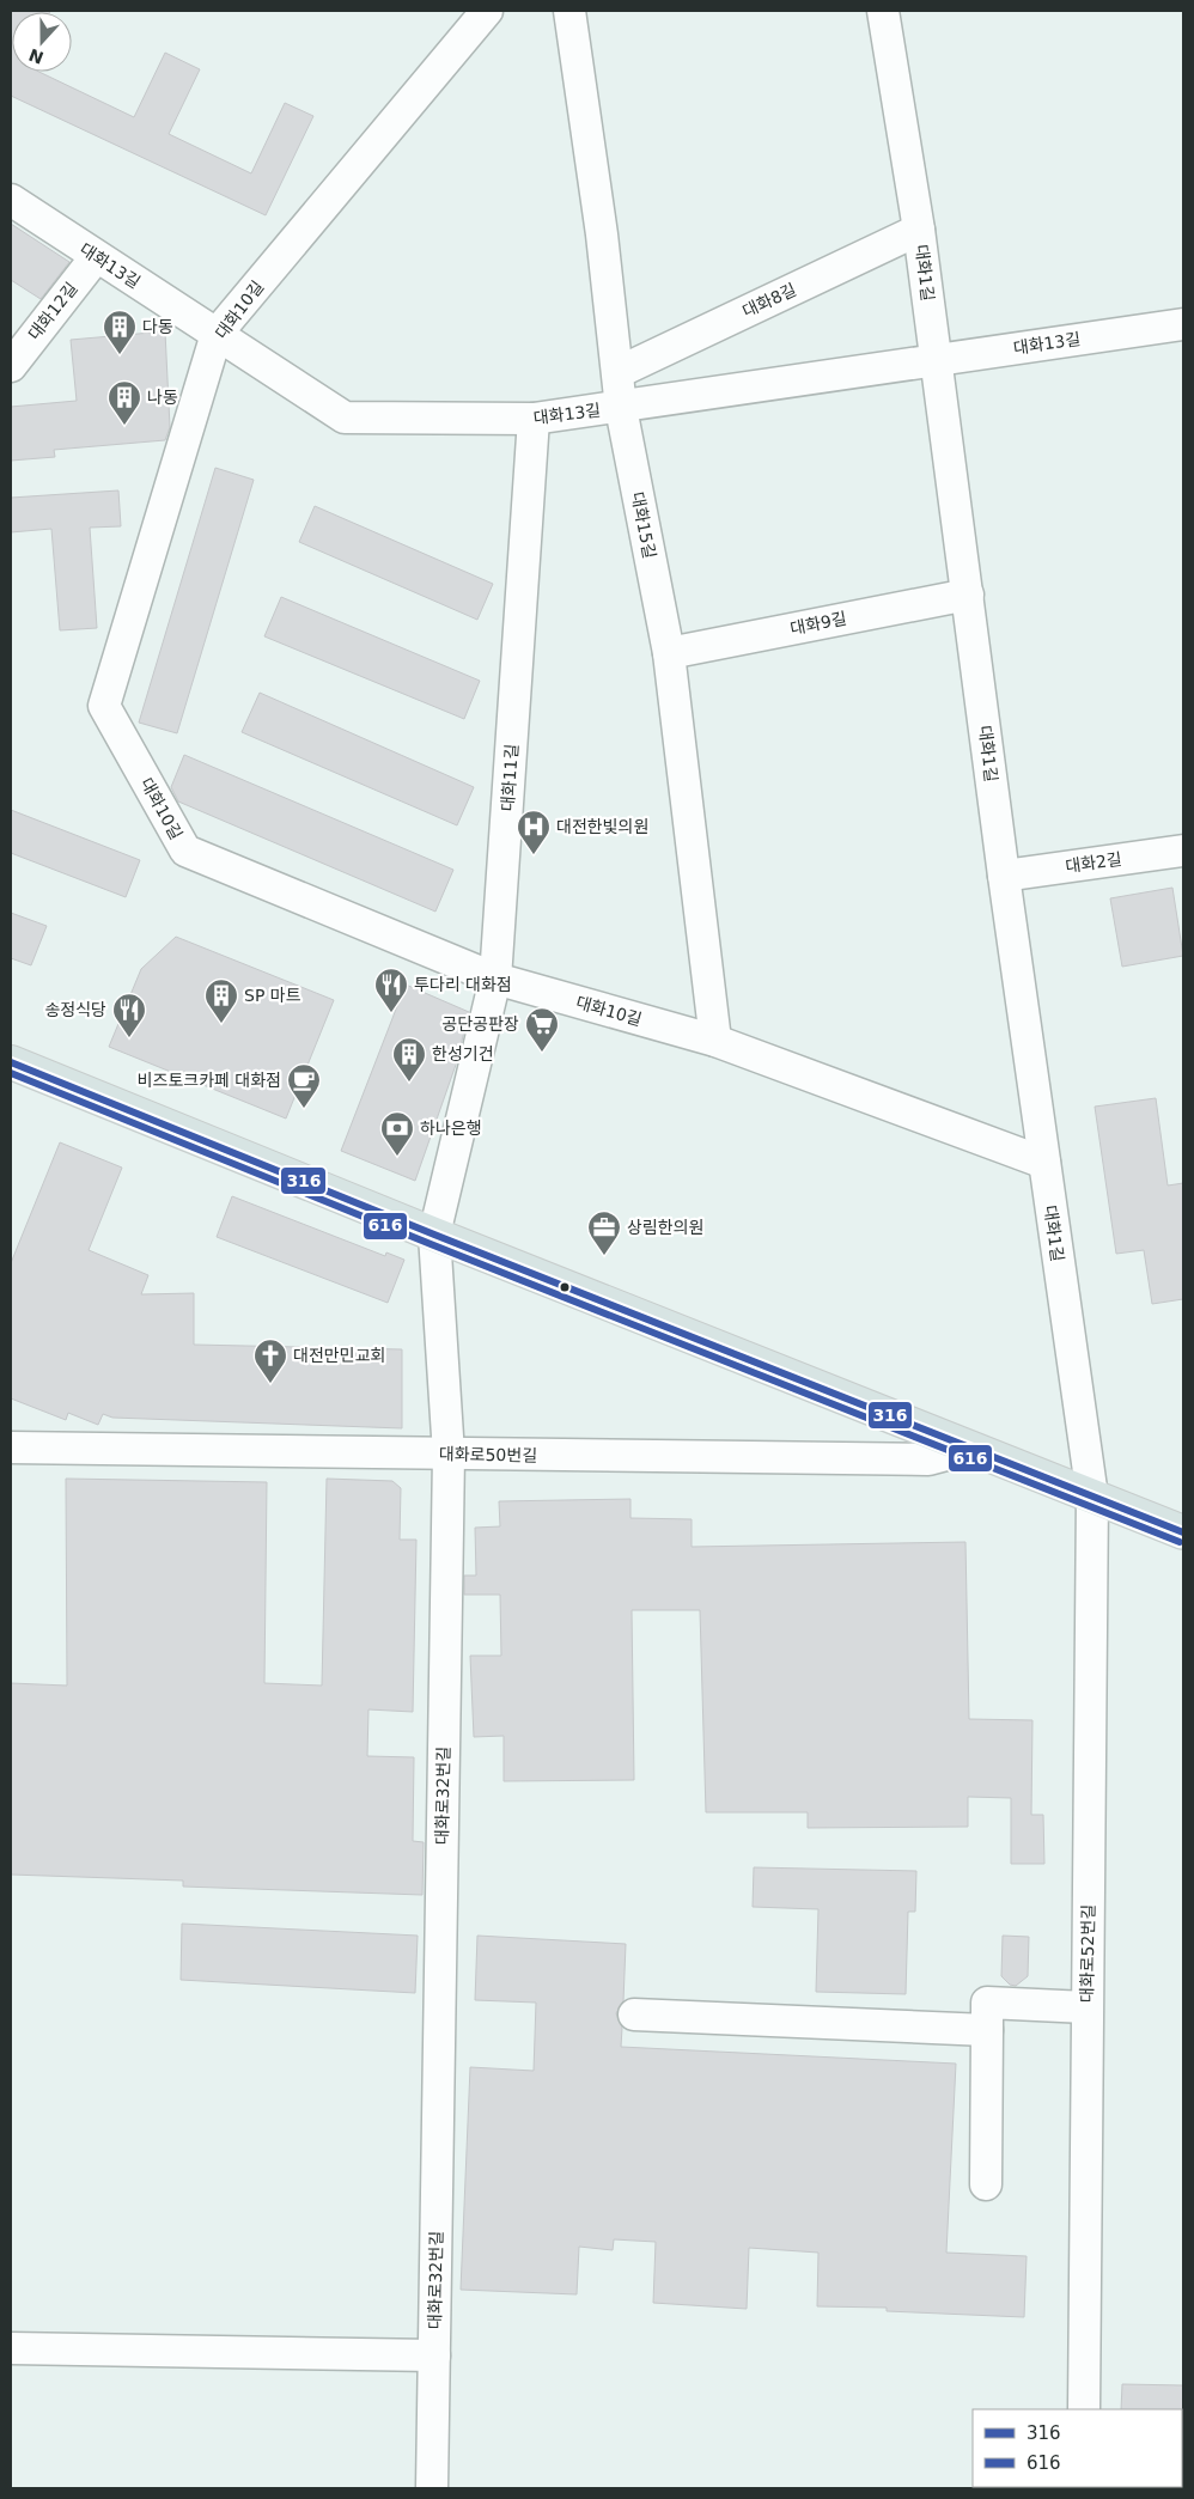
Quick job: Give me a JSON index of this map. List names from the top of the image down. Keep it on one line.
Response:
{"streets":{"street":["대화13길","대화1길","대화8길","대화10길","대화12길","대화15길","대화9길","대화11길","대화2길","대화로50번길","대화로32번길","대화로52번길"]},"crossings":[["대화13길","대화1길"],["대화13길","대화10길"],["대화13길","대화12길"],["대화13길","대화15길"],["대화13길","대화11길"],["대화1길","대화8길"],["대화1길","대화10길"],["대화1길","대화9길"],["대화1길","대화2길"],["대화1길","대화로52번길"],["대화8길","대화15길"],["대화10길","대화15길"],["대화10길","대화11길"],["대화15길","대화9길"],["대화11길","대화로32번길"],["대화로50번길","대화로32번길"]],"places":{"building":["다동","나동","SP 마트","한성기건"],"hospital":["대전한빛의원"],"restaurant":["투다리 대화점","송정식당"],"supermarket":["공단공판장"],"cafe":["비즈토크카페 대화점"],"bank":["하나은행"],"office":["상림한의원"],"church":["대전만민교회"]},"lines":["transit line 316","transit line 616"],"legend":["316","616"],"north":"bottom"}
